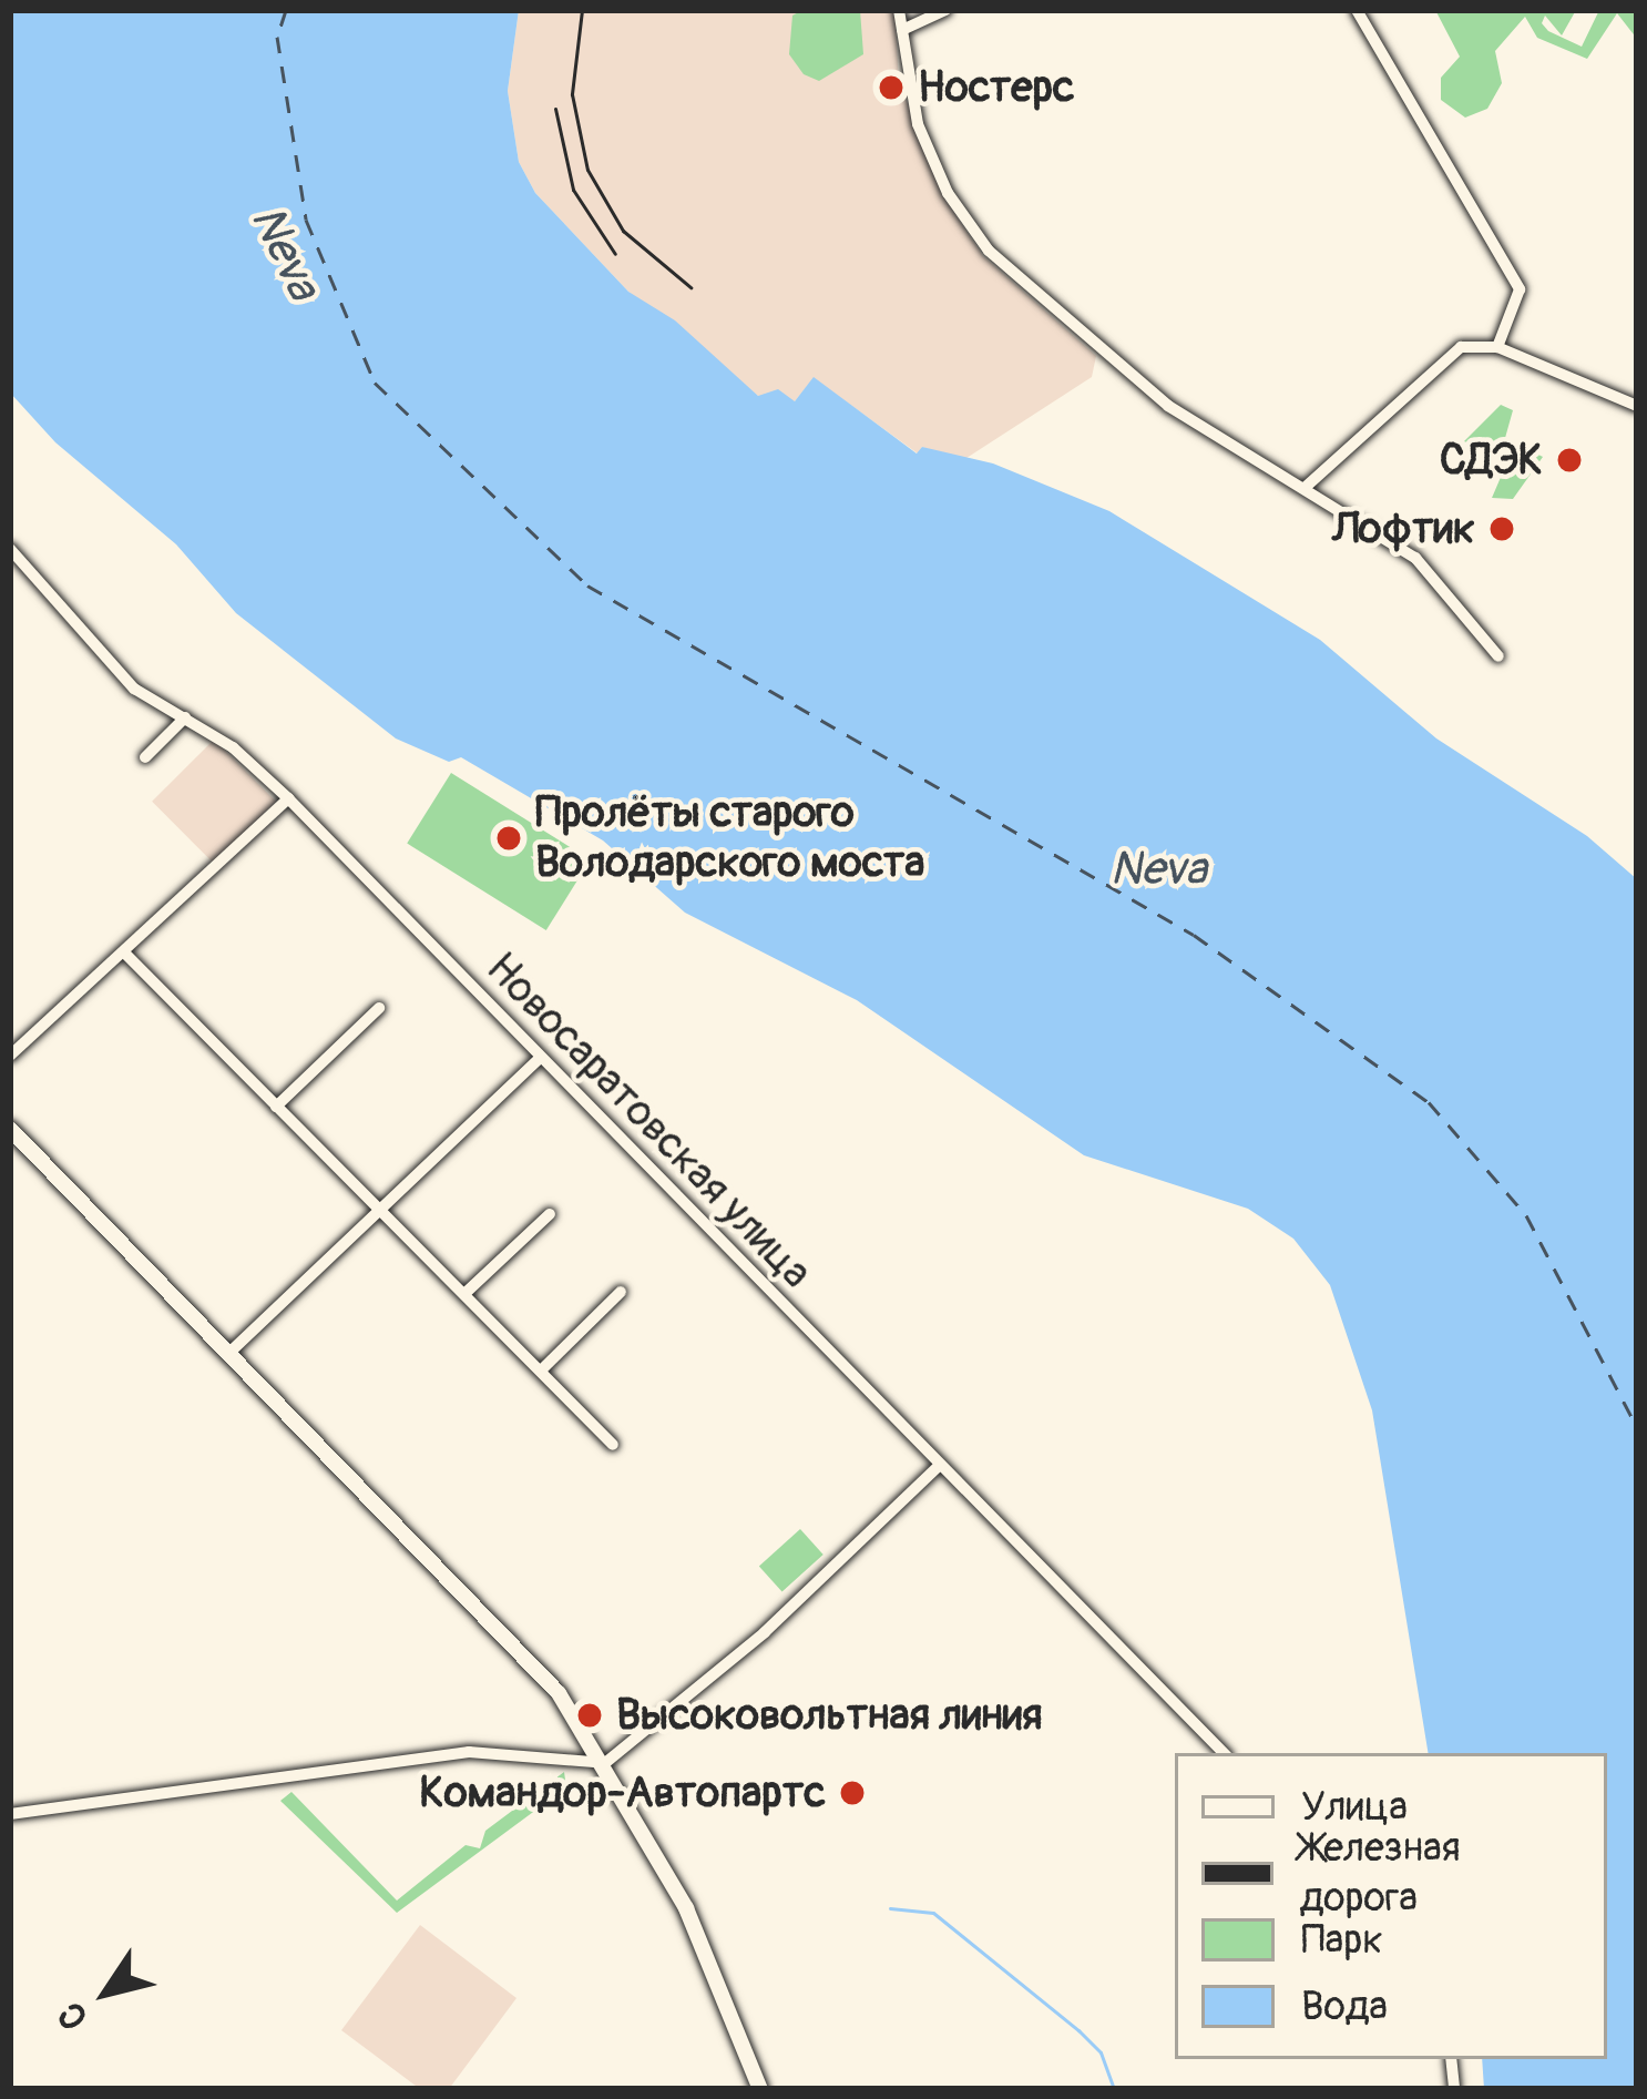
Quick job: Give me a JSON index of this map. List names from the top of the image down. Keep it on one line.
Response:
{"streets":{"street":["Новосаратовская улица"]},"water":["Neva"],"places":["Ностерс","СДЭК","Лофтик","Пролёты старого Володарского моста","Высоковольтная линия","Командор-Автопартс"],"legend":["Улица","Железная дорога","Парк","Вода"],"north":"bottom left"}
